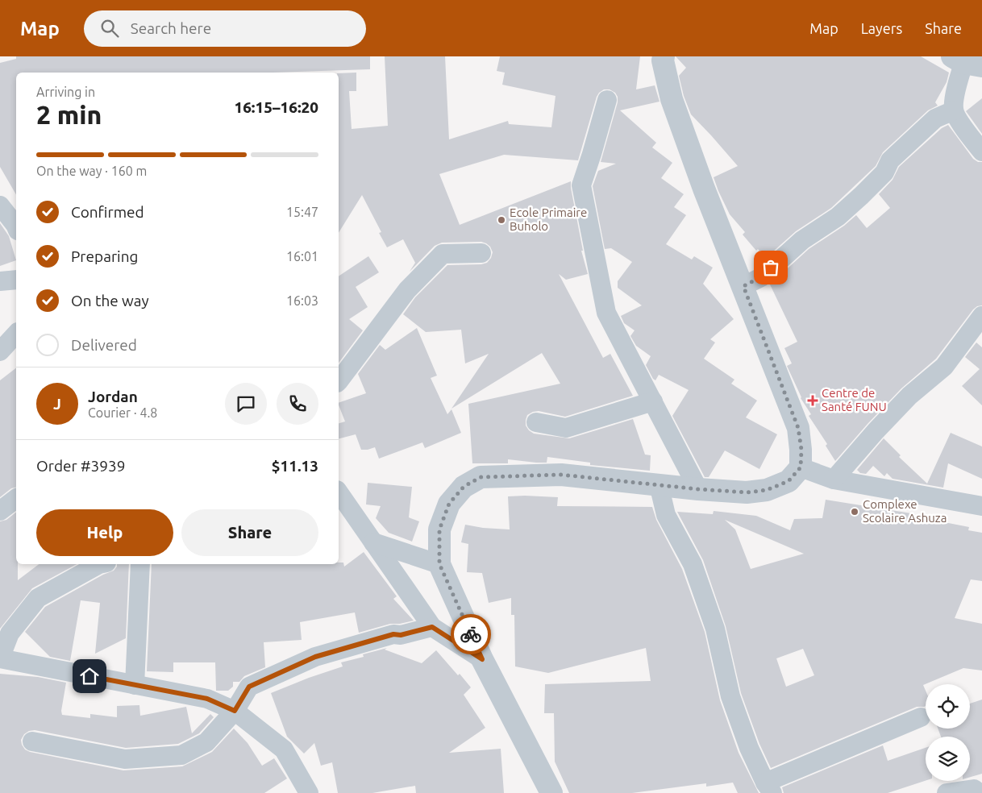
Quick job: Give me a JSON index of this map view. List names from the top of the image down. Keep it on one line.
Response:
{"places":{"other":["Ecole Primaire Buholo","Complexe Scolaire Ashuza"],"health":["Centre de Santé FUNU"]},"page":{"header":"Map","search":"Search here","nav":["Map","Layers","Share"],"heading":["2 min","Arriving in","16:15–16:20"],"panel":["Jordan","Courier · 4.8","Order #3939","$11.13"],"bar":"On the way · 160 m","list":[["Confirmed","15:47"],["Preparing","16:01"],["On the way","16:03"],"Delivered"],"round":"J","buttons":["Help","Share"]}}
